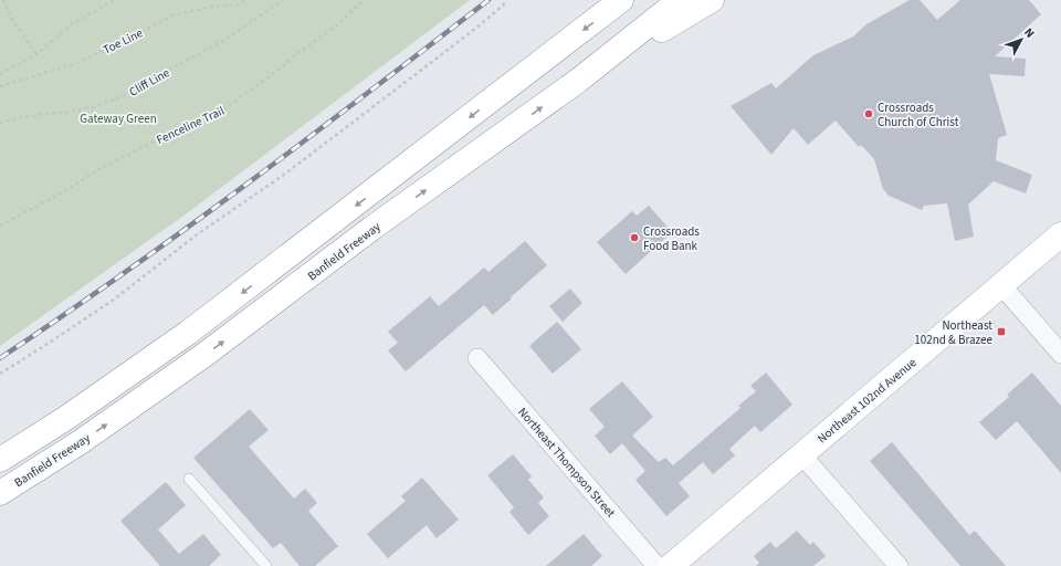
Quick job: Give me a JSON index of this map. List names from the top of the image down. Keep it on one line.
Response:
{"streets":{"main road":["Banfield Freeway","Northeast 102nd Avenue"],"street":["Northeast Thompson Street"],"path":["Toe Line","Cliff Line","Fenceline Trail"]},"parks":["Gateway Green"],"places":{"other":["Crossroads Church of Christ","Crossroads Food Bank"],"transit":["Northeast 102nd & Brazee"]},"north":"top right"}
